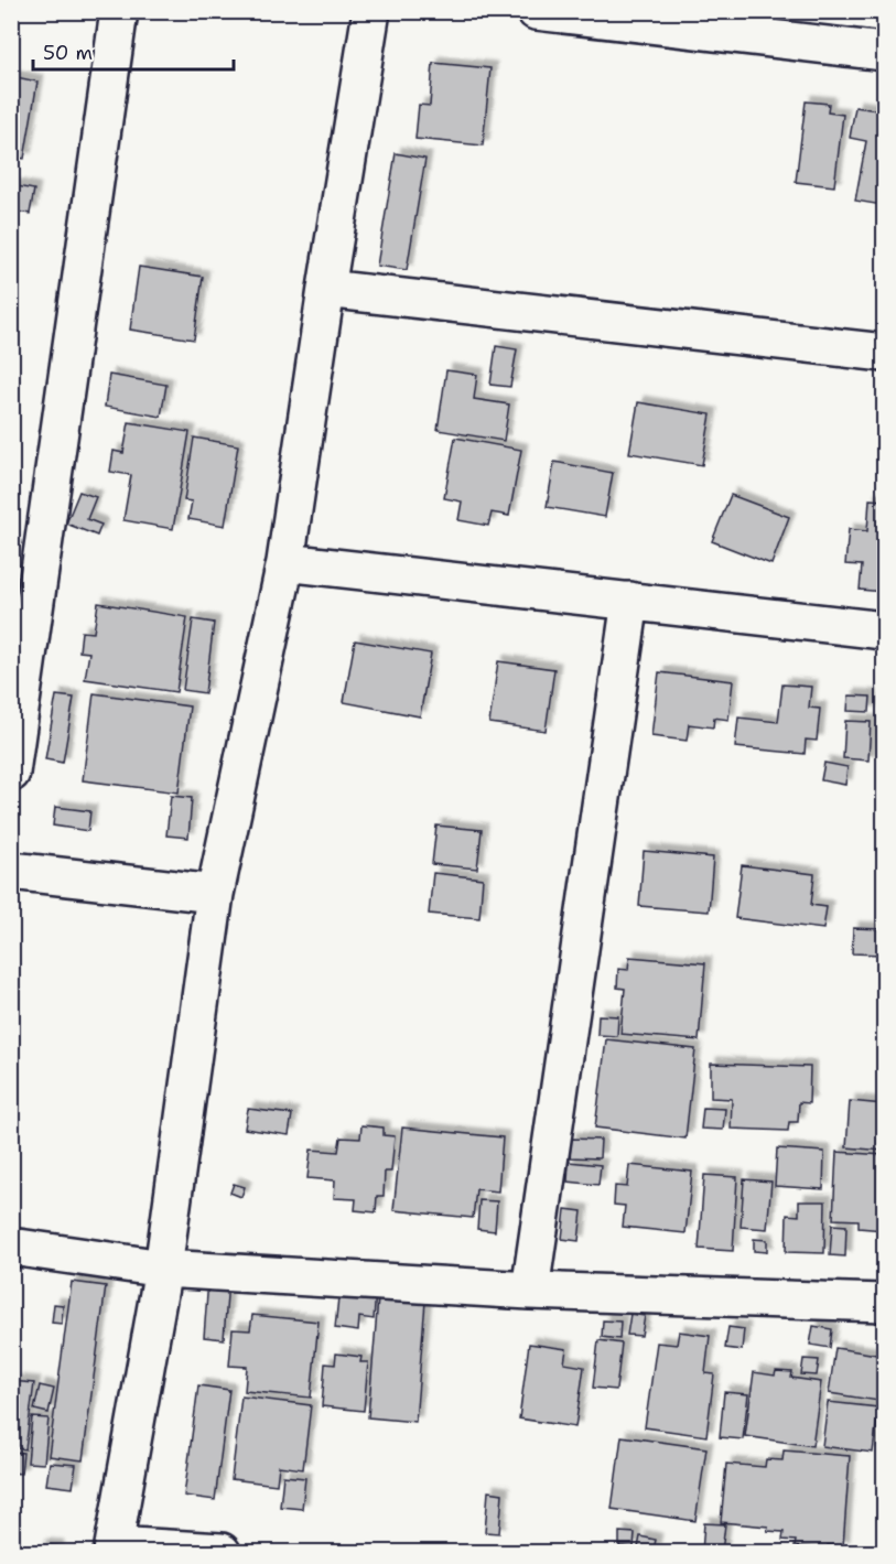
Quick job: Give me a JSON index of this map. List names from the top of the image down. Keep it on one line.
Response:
{"scale_bar":"50 m"}
